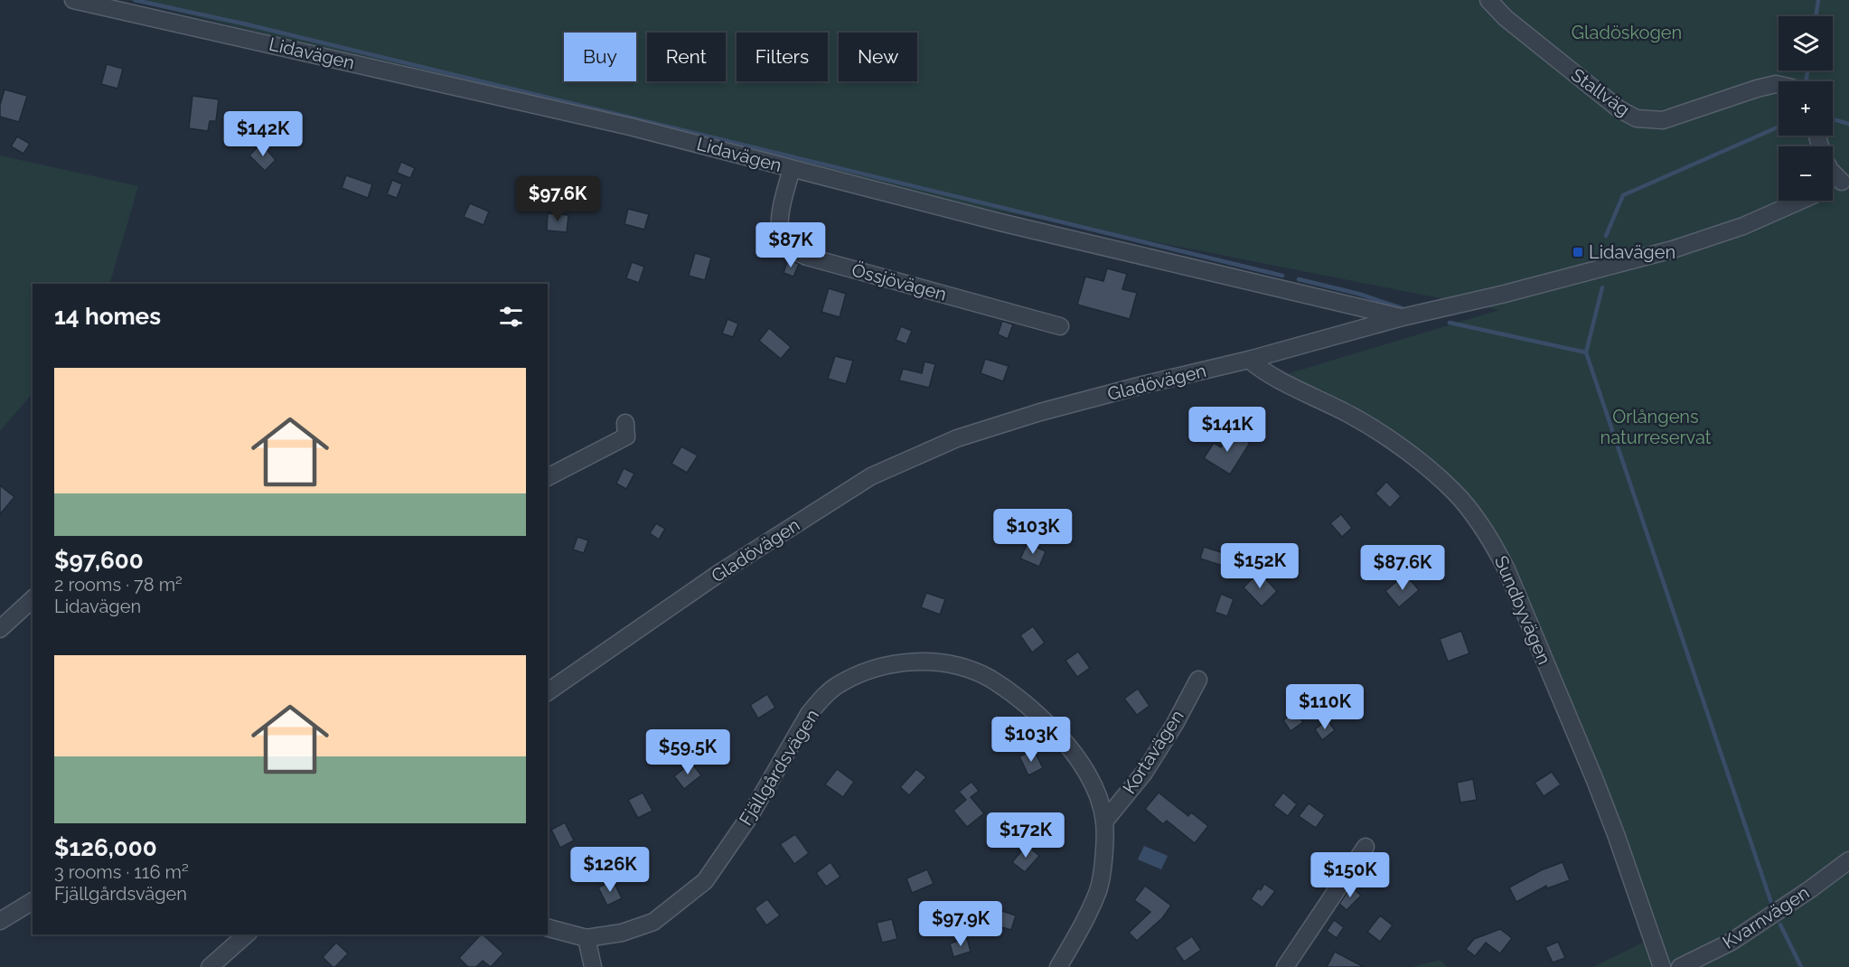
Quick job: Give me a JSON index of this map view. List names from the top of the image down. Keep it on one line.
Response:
{"streets":{"street":["Lidavägen","Stallväg","Össjövägen","Gladövägen","Sundbyvägen","Kortavägen","Fjällgårdsvägen","Kvarnvägen"]},"crossings":[["Lidavägen","Össjövägen"],["Lidavägen","Gladövägen"],["Gladövägen","Sundbyvägen"],["Kortavägen","Fjällgårdsvägen"]],"parks":["Gladöskogen","Orlångens naturreservat"],"places":{"transit":["Lidavägen"]},"page":{"map_buttons":["+","−"],"chip":["Buy","Rent","Filters","New"],"price":["$142K","$97.6K","$87K","$141K","$103K","$152K","$87.6K","$110K","$103K","$59.5K","$172K","$126K","$150K","$97.9K"],"heading":"14 homes","list":[{"name":"$97,600","note":"2 rooms · 78 m² · Lidavägen"},{"name":"$126,000","note":"3 rooms · 116 m² · Fjällgårdsvägen"}]}}
